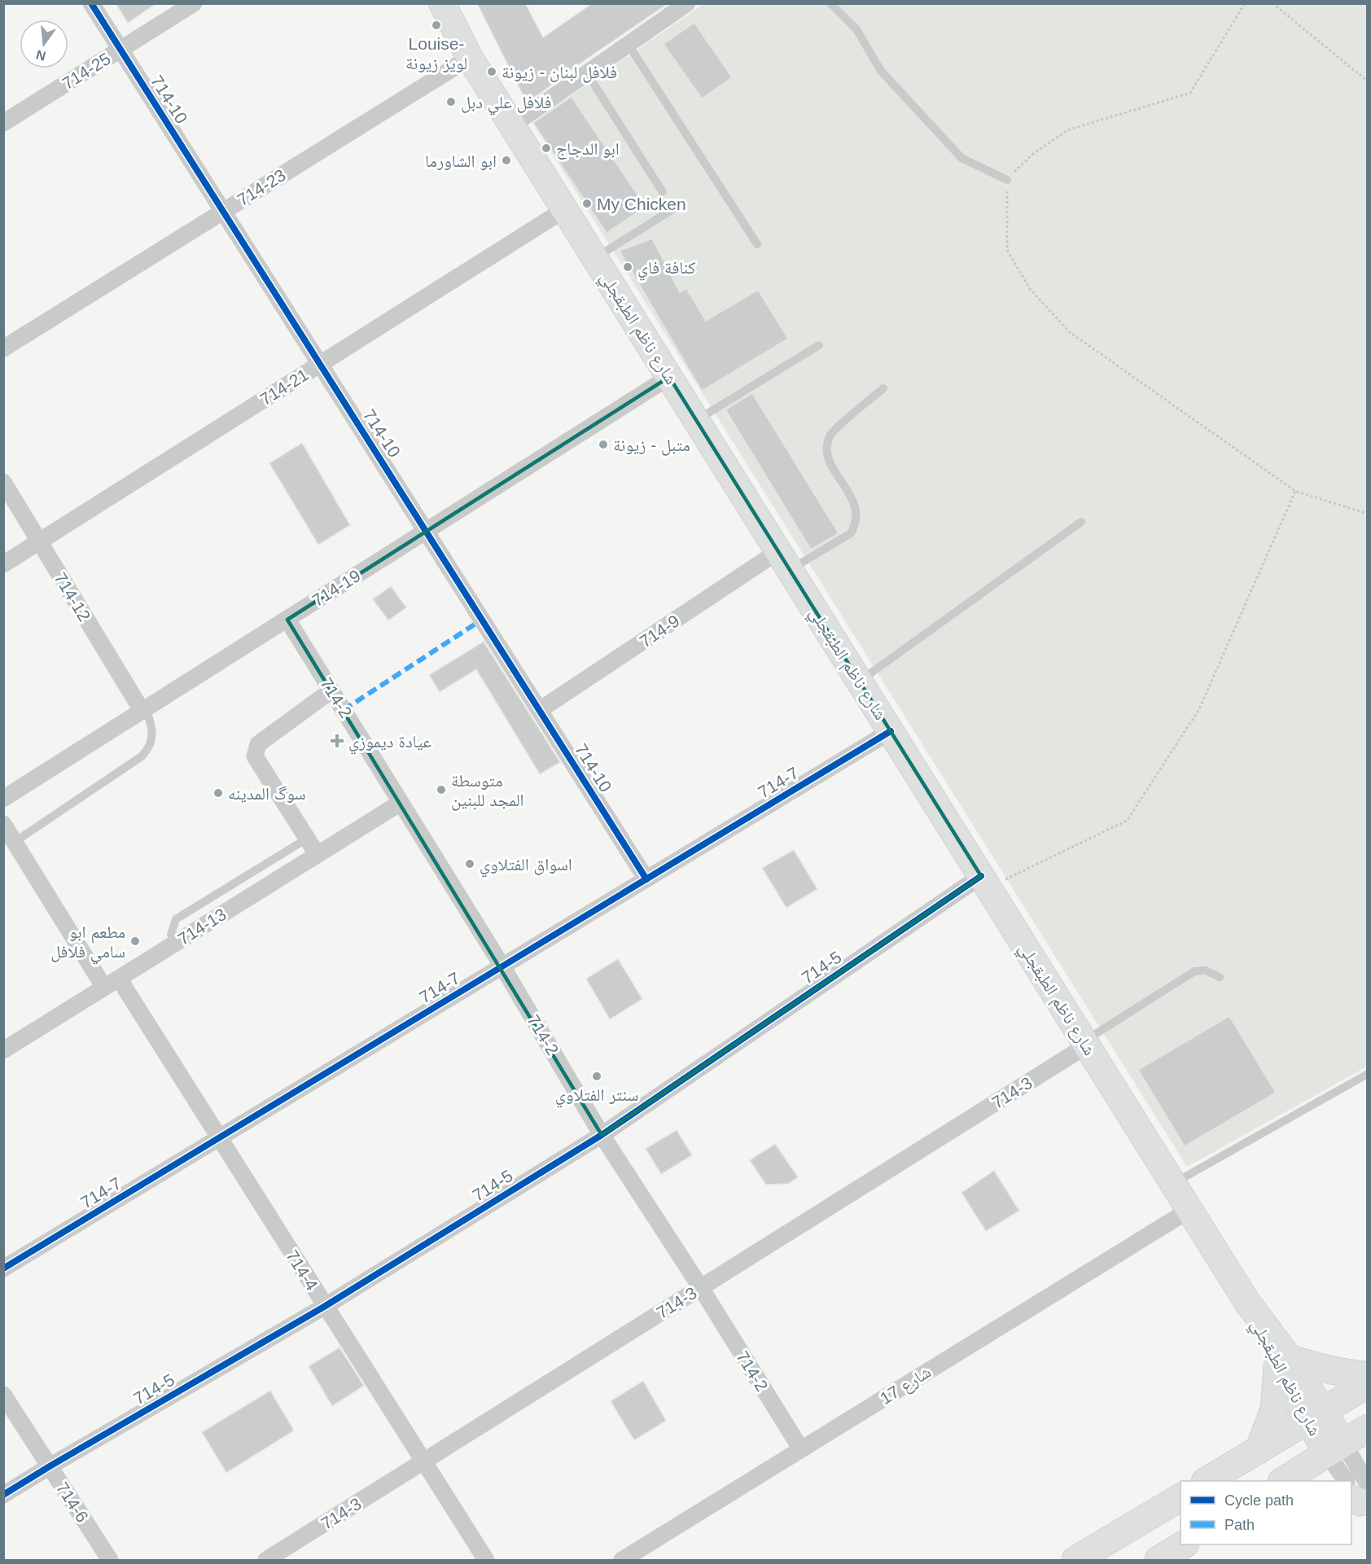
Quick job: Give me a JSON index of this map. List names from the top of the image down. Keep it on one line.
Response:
{"streets":{"main road":["شارع ناظم الطبقجلي"],"street":["714-25","714-10","714-23","714-21","714-19","714-12","714-9","714-2","714-7","714-13","714-5","714-3","714-4","شارع 17","714-6"]},"crossings":[["714-25","714-10"],["714-10","714-23"],["714-10","714-21"],["714-10","714-19"],["714-10","714-9"],["714-10","714-7"],["714-23","شارع ناظم الطبقجلي"],["شارع ناظم الطبقجلي","714-21"],["شارع ناظم الطبقجلي","714-19"],["شارع ناظم الطبقجلي","714-9"],["شارع ناظم الطبقجلي","714-7"],["شارع ناظم الطبقجلي","714-5"],["شارع ناظم الطبقجلي","714-3"],["شارع ناظم الطبقجلي","شارع 17"],["714-21","714-12"],["714-19","714-12"],["714-19","714-2"],["714-2","714-7"],["714-2","714-13"],["714-2","714-5"],["714-2","714-3"],["714-2","شارع 17"],["714-7","714-4"],["714-13","714-4"],["714-5","714-4"],["714-5","714-6"],["714-3","714-4"]],"places":{"other":["Louise- لويز زيونة","فلافل لبنان - زيونة","فلافل علي دبل","ابو الدجاج","ابو الشاورما","My Chicken","كنافة فاي","متبل - زيونة","متوسطة المجد للبنين","سوگ المدينه","اسواق الفتلاوي","مطعم ابو سامي فلافل","سنتر الفتلاوي"],"health":["عيادة ديموزي"]},"legend":["Cycle path","Path"],"north":"bottom"}
